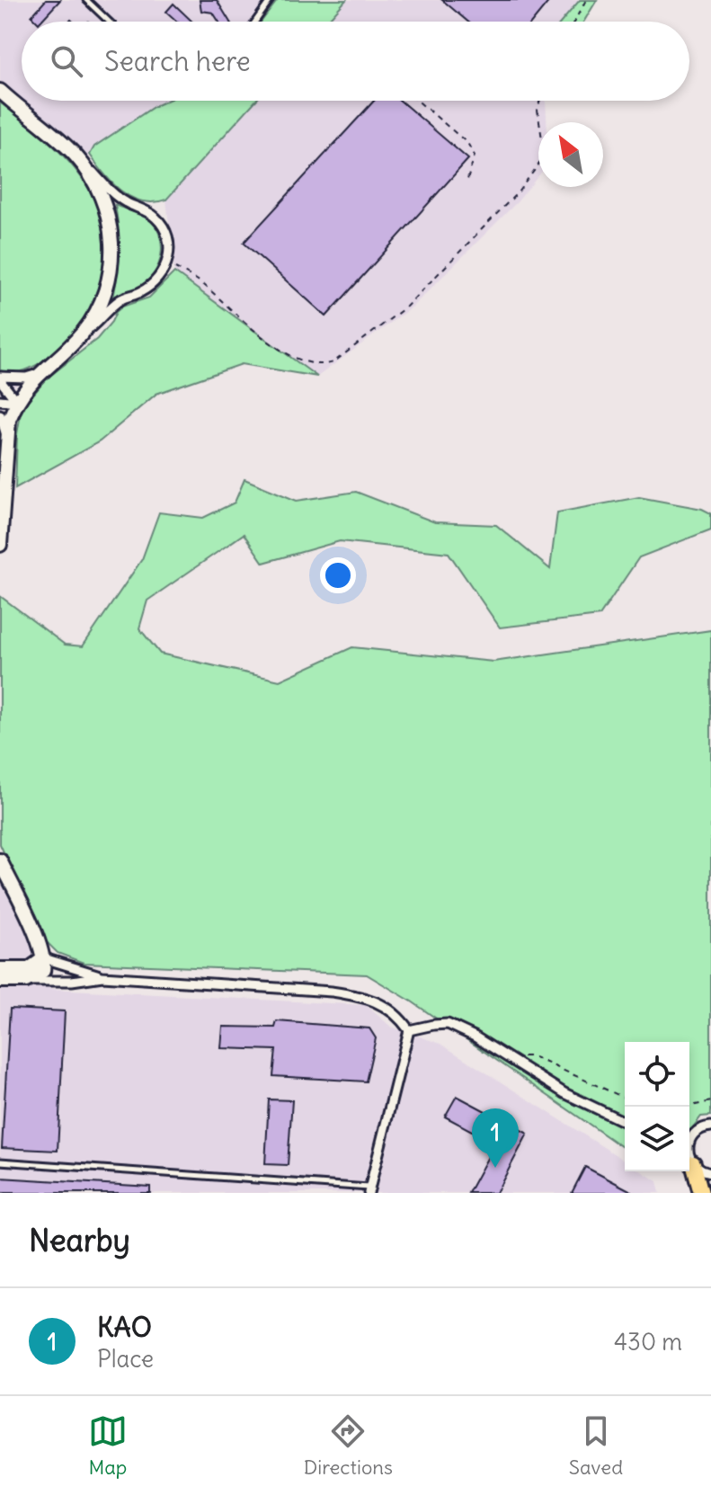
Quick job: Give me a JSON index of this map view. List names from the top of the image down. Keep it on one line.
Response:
{"north":"top left","page":{"search":"Search here","pins":"1","heading":"Nearby","list":[{"mark":"1","name":"KAO","note":"Place","value":"430 m"}],"nav":["Map","Directions","Saved"]}}
